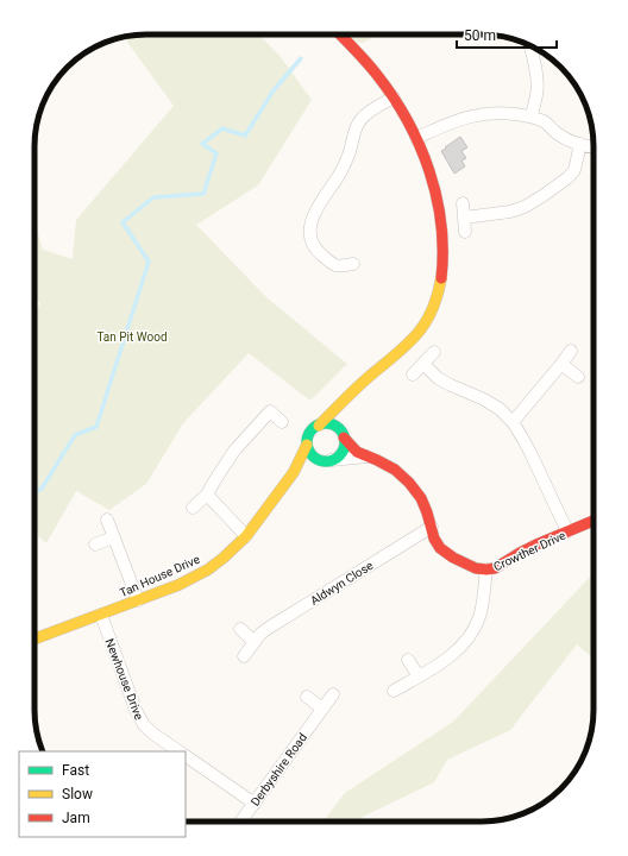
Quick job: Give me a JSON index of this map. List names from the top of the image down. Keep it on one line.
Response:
{"streets":{"street":["Crowther Drive","Tan House Drive","Aldwyn Close","Newhouse Drive","Derbyshire Road"]},"crossings":[["Crowther Drive","Tan House Drive"],["Crowther Drive","Aldwyn Close"],["Tan House Drive","Newhouse Drive"]],"parks":["Tan Pit Wood"],"legend":["Fast","Slow","Jam"],"scale_bar":"50 m"}
